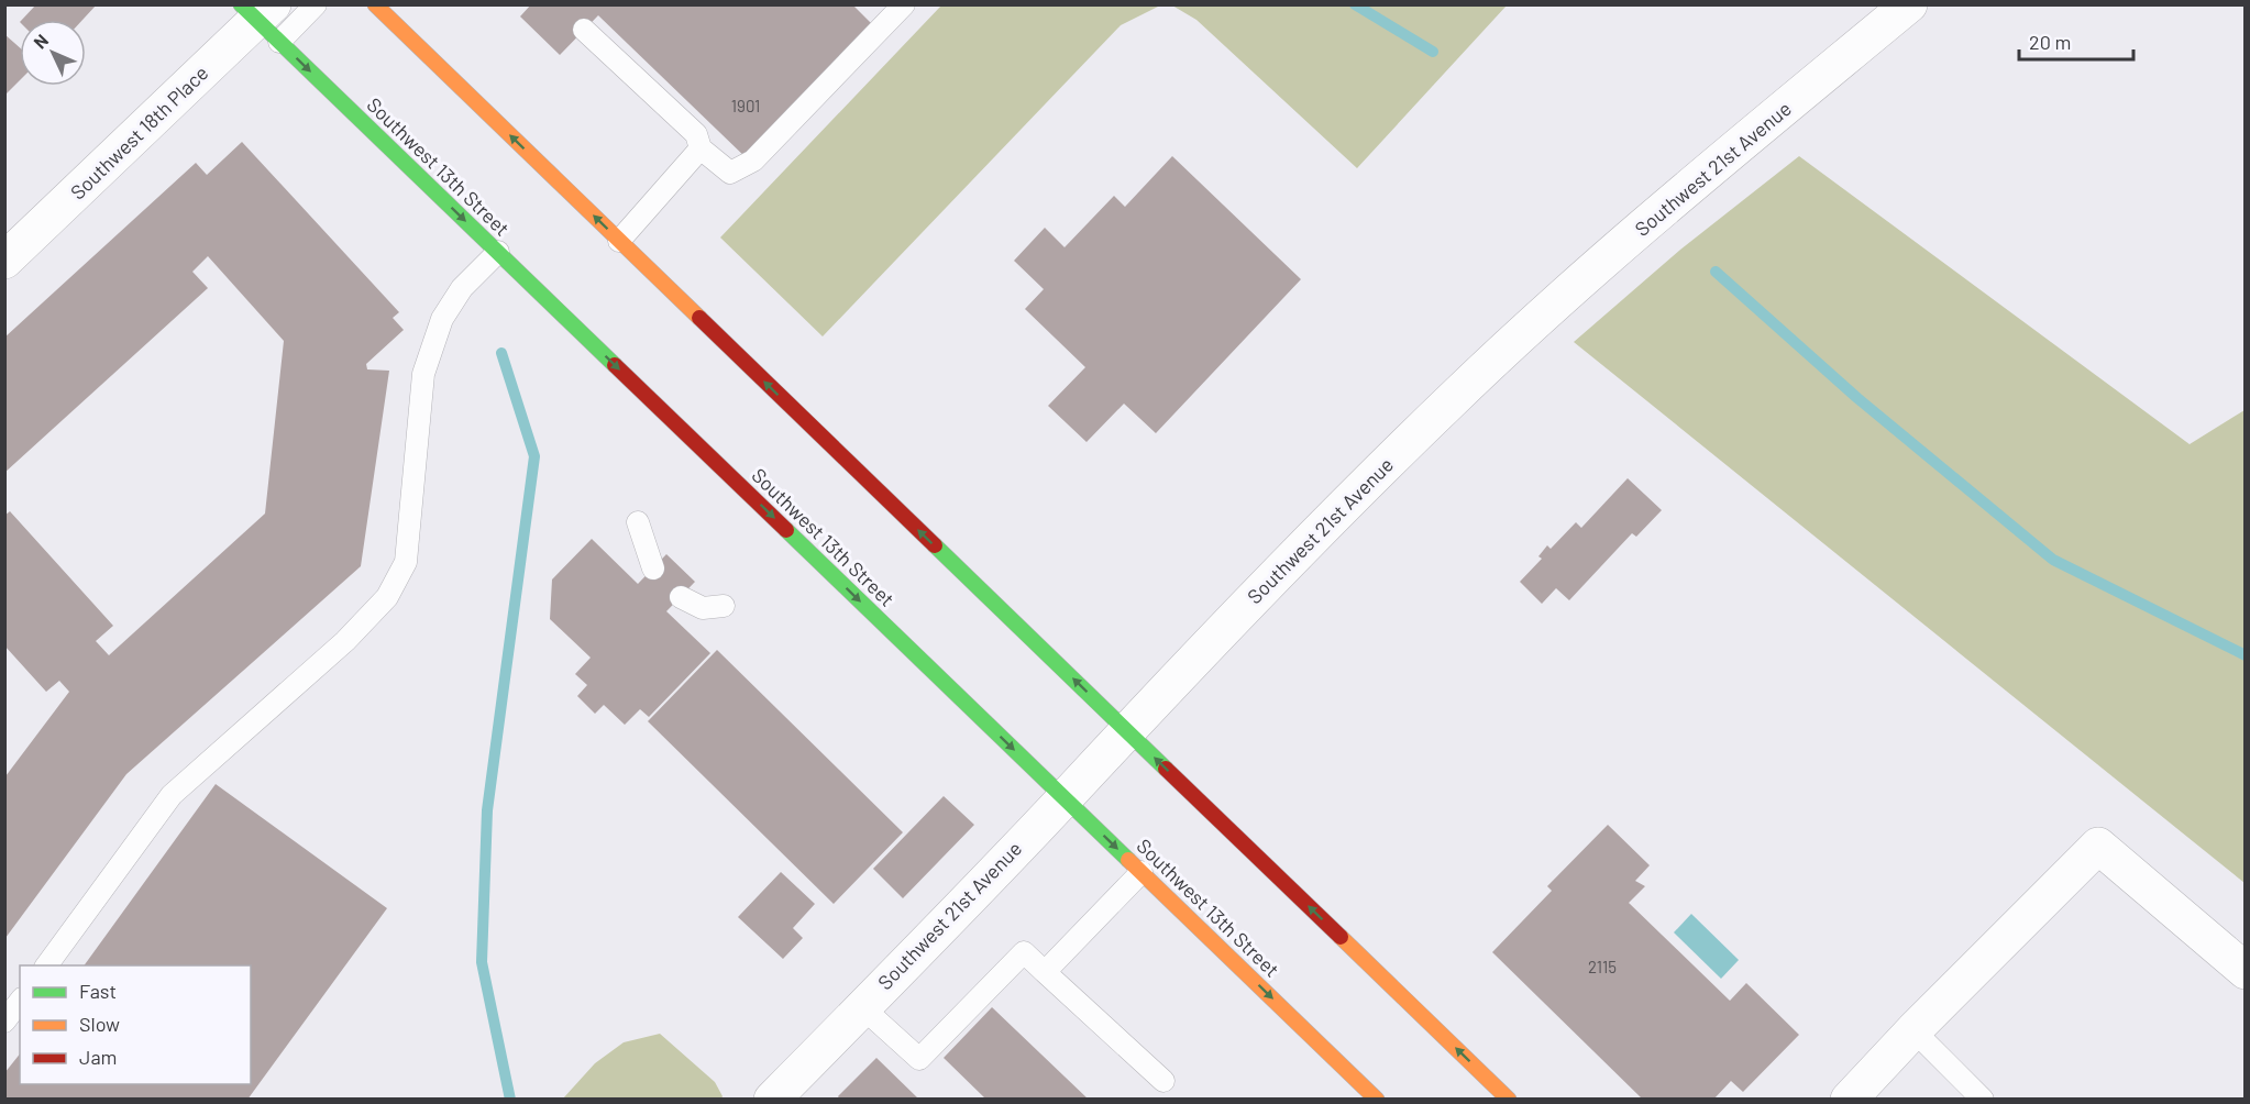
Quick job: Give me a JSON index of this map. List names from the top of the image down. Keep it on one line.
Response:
{"streets":{"main road":["Southwest 13th Street"],"street":["Southwest 18th Place","Southwest 21st Avenue"]},"crossings":[["Southwest 18th Place","Southwest 13th Street"],["Southwest 13th Street","Southwest 21st Avenue"]],"house_numbers":["1901","2115"],"legend":["Fast","Slow","Jam"],"scale_bar":"20 m","north":"top left"}
